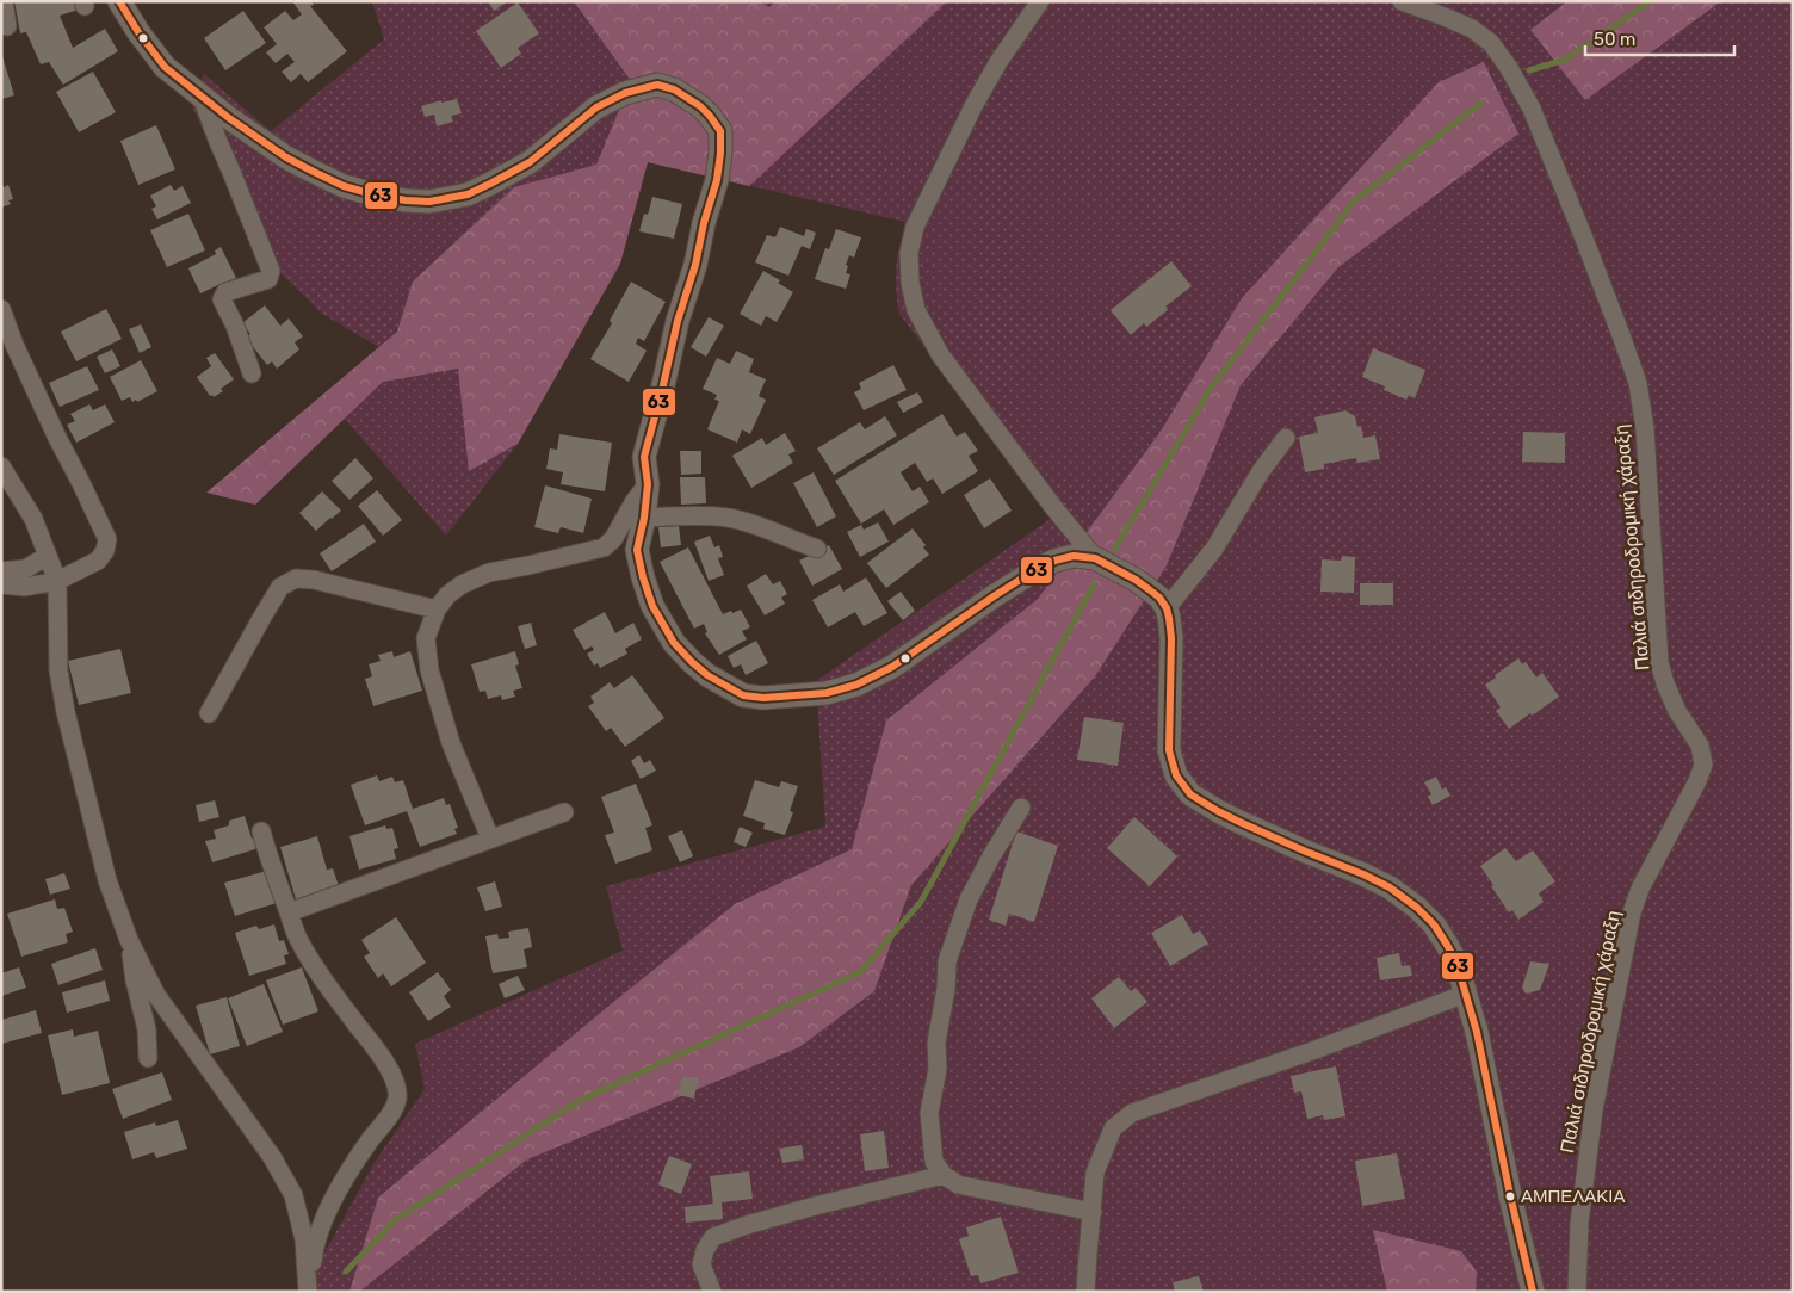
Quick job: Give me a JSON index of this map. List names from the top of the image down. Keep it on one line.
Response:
{"streets":{"street":["Παλιά σιδηροδρομική χάραξη"]},"places":["ΑΜΠΕΛΑΚΙΑ"],"lines":["transit line 63"],"scale_bar":"50 m"}
